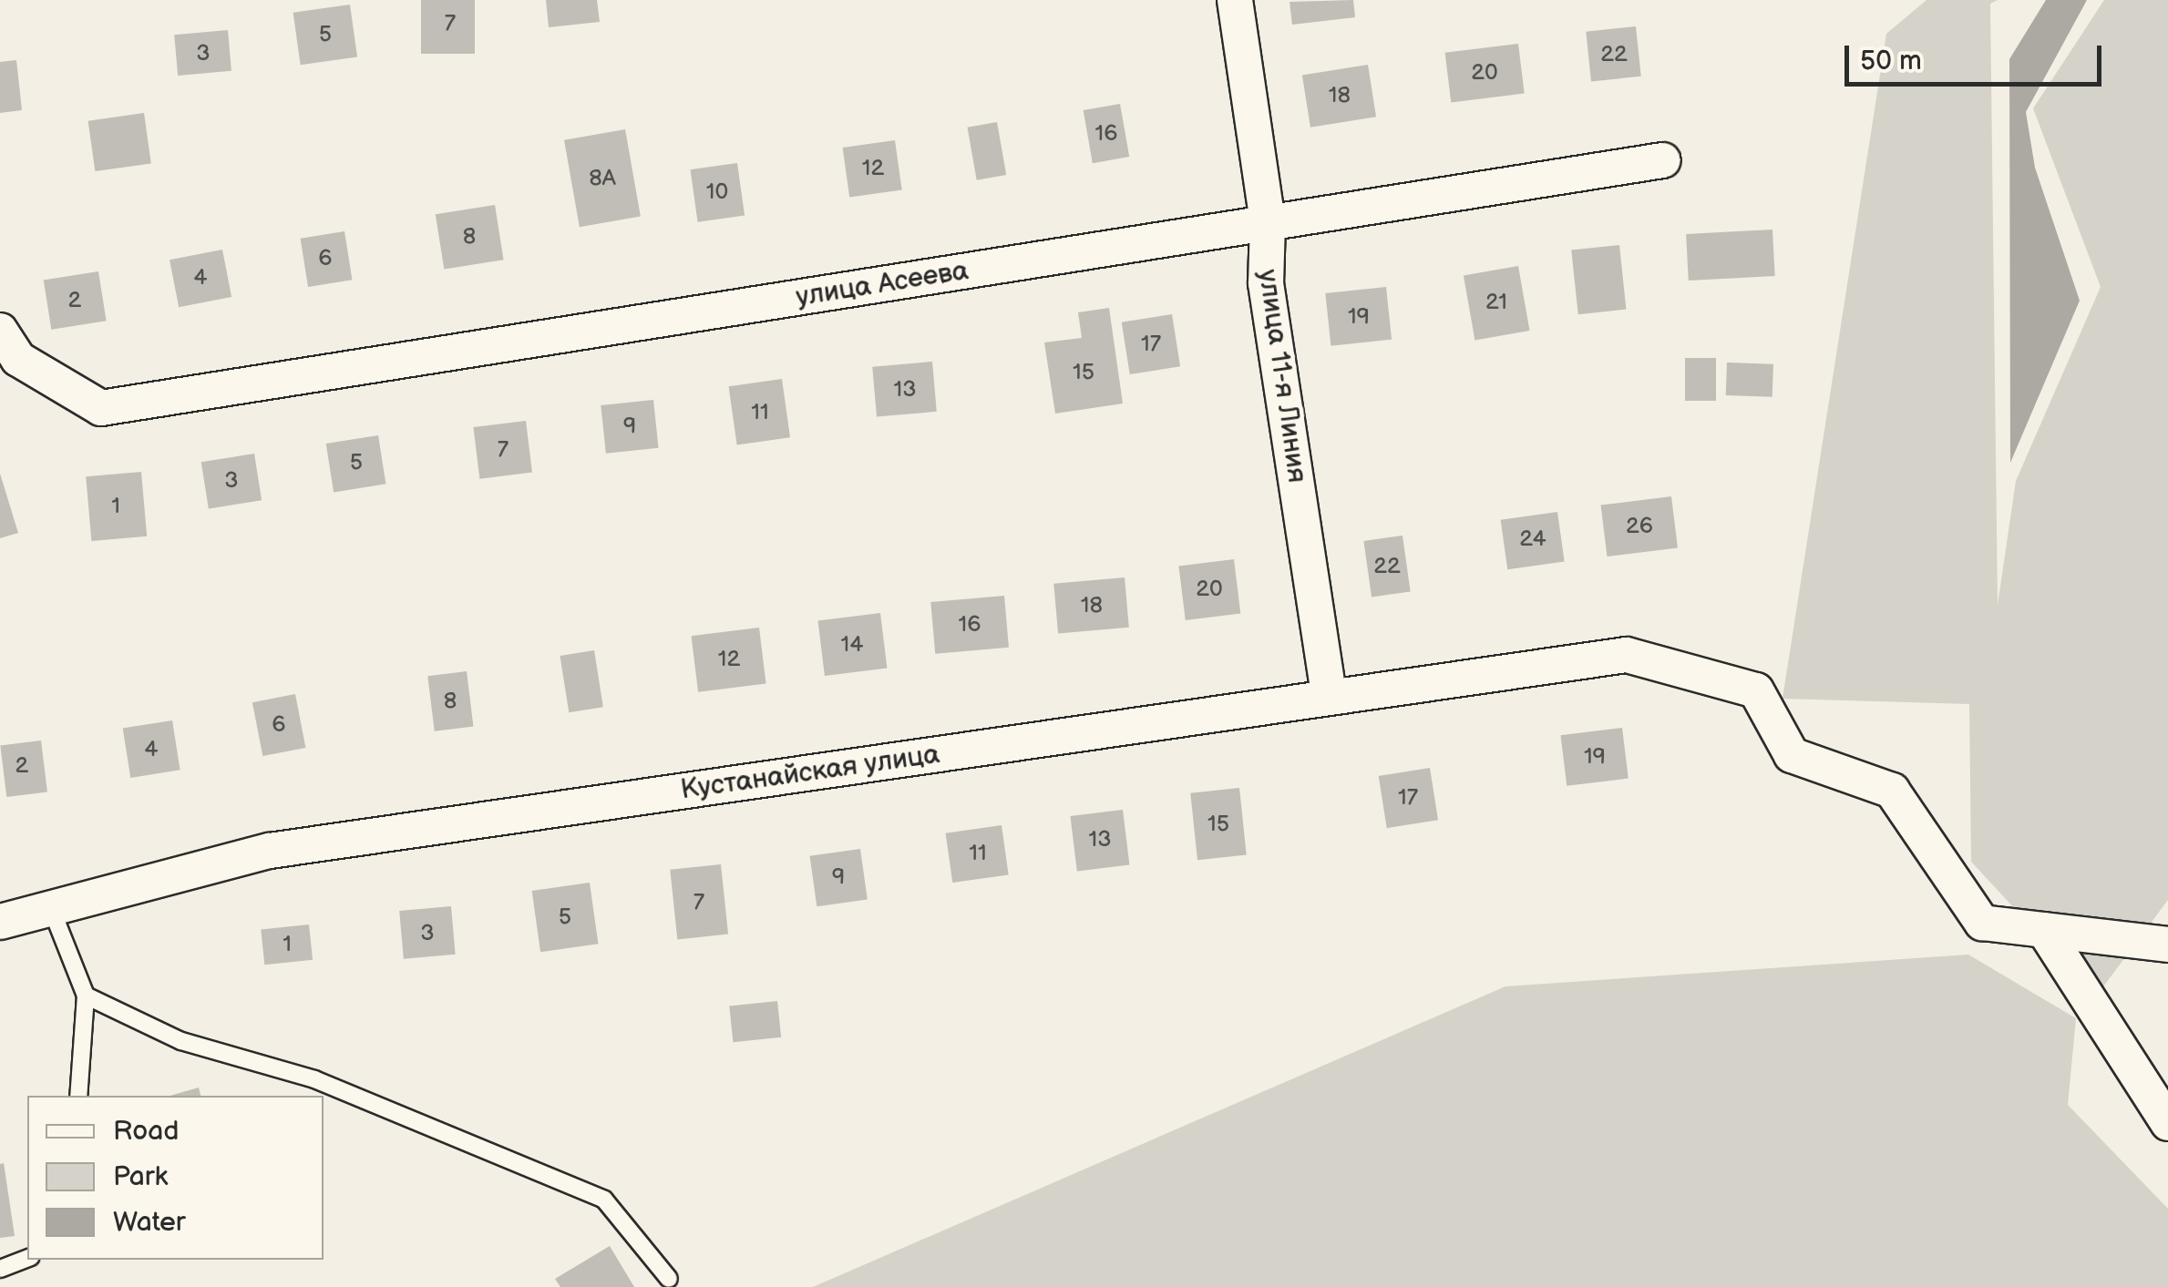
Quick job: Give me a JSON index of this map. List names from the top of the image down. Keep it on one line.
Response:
{"streets":{"street":["улица Асеева","улица 11-я Линия","Кустанайская улица"]},"crossings":[["улица Асеева","улица 11-я Линия"],["улица 11-я Линия","Кустанайская улица"]],"house_numbers":["7","5","3","22","20","18","16","12","8А","10","8","6","4","2","21","19","17","15","13","11","9","7","5","3","1","26","24","22","20","18","16","14","12","8","6","4","19","2","17","15","13","11","9","7","5","3","1"],"legend":["Road","Park","Water"],"scale_bar":"50 m"}
